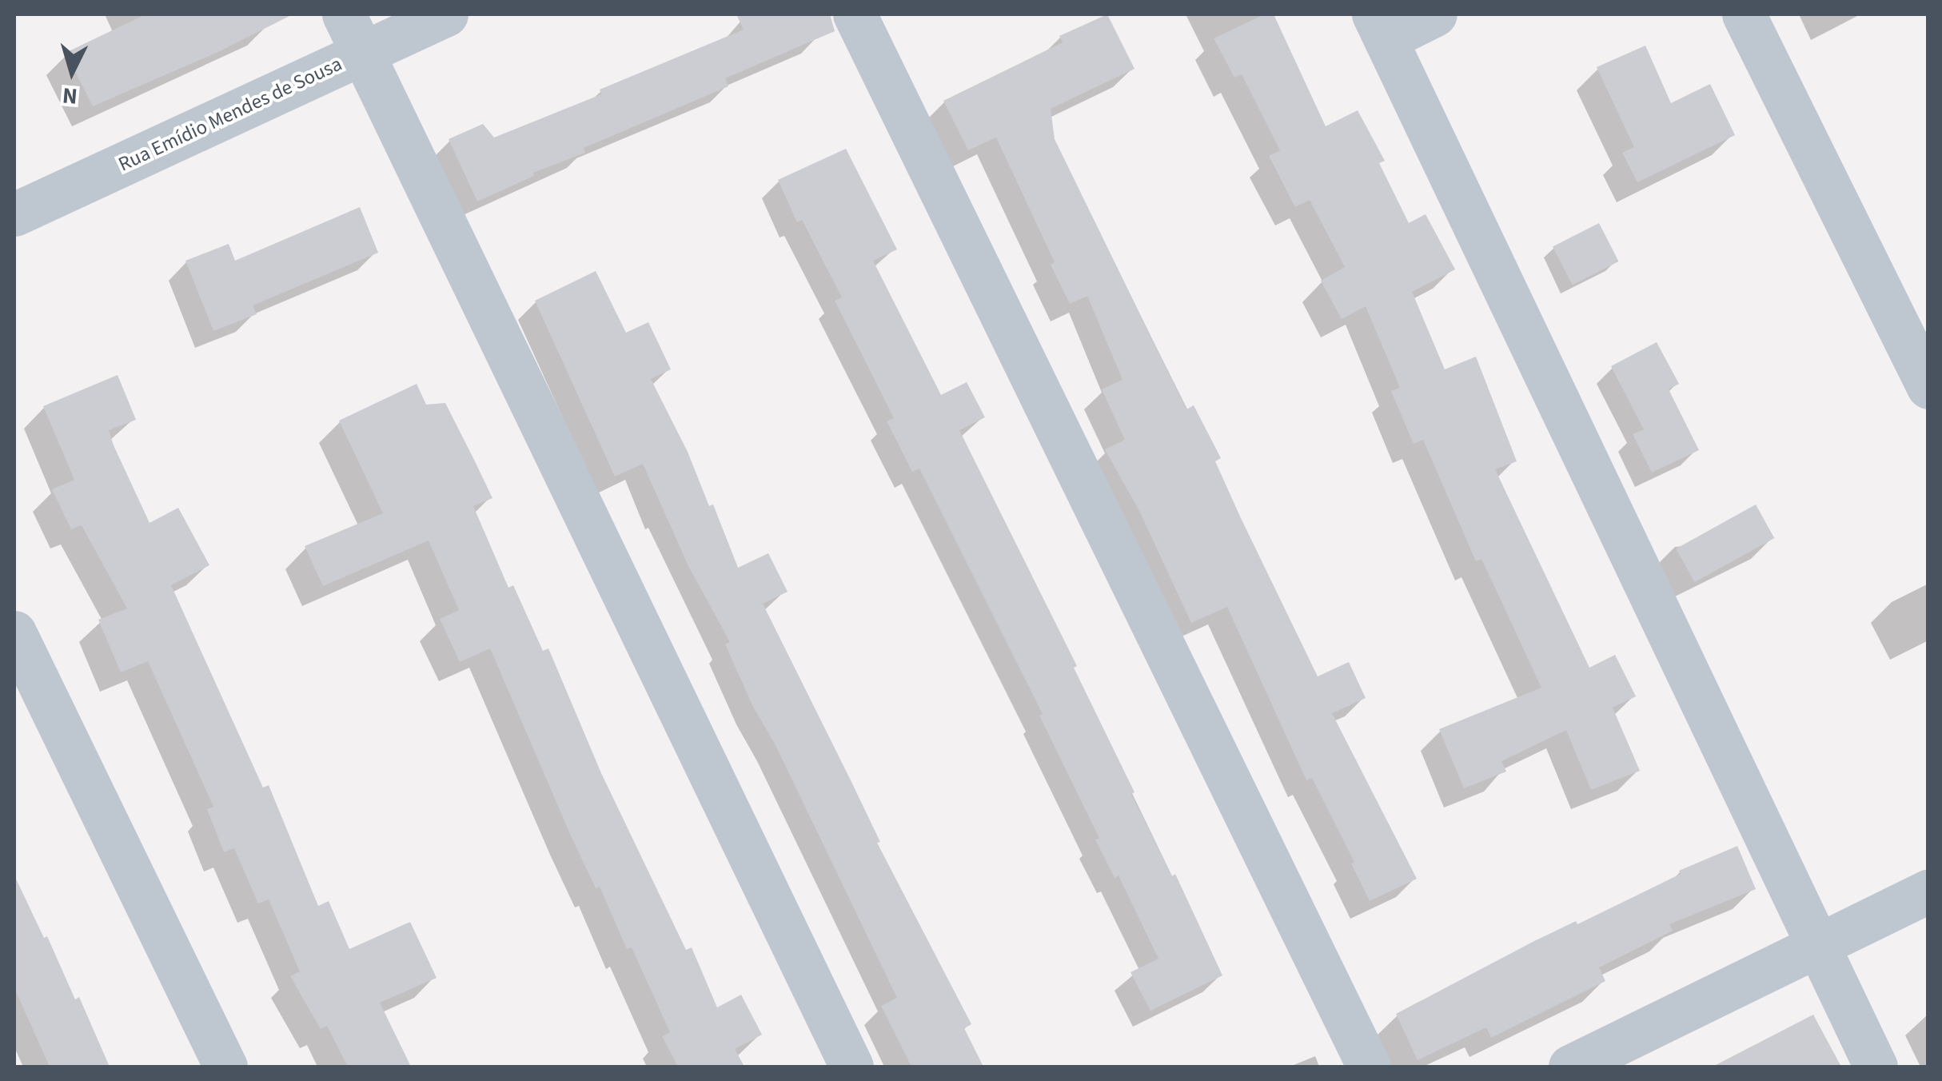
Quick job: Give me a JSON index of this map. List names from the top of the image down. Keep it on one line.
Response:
{"streets":{"street":["Rua Emídio Mendes de Sousa"]},"north":"bottom"}
